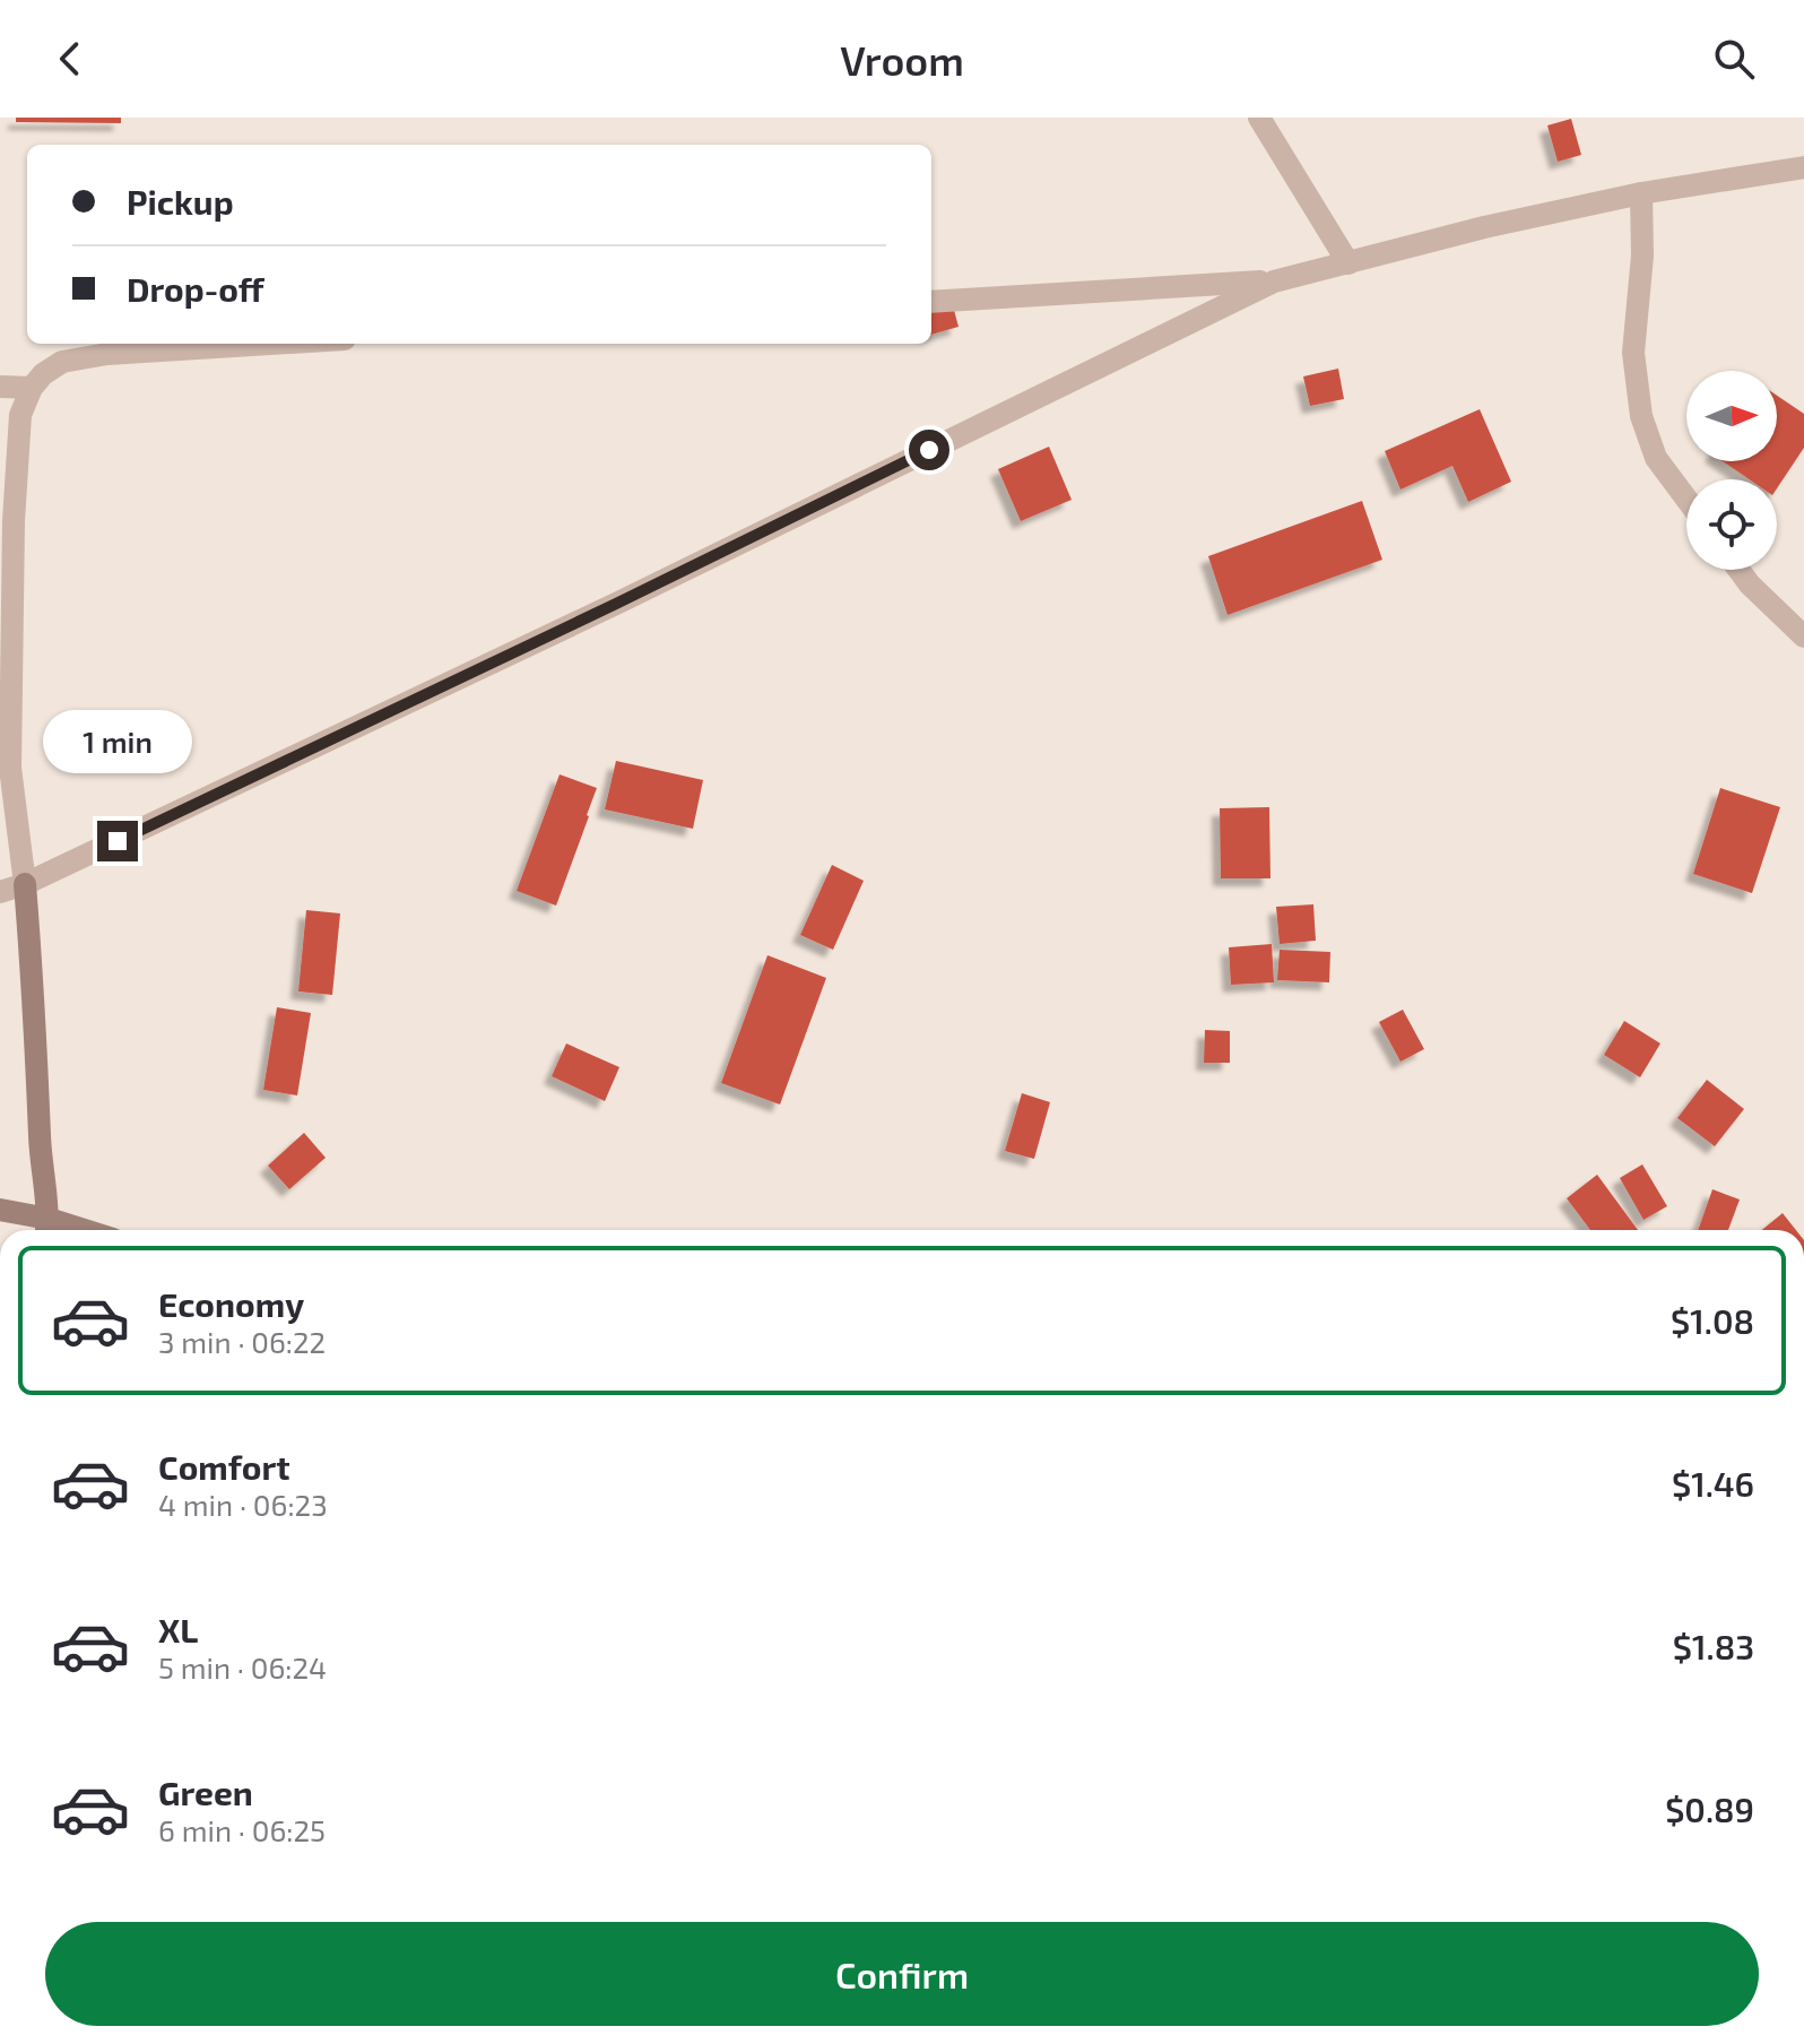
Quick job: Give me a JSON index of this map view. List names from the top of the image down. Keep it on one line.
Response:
{"north":"right","page":{"header":"Vroom","banner":["Pickup","Drop-off"],"bubble":"1 min","list":[{"name":"Economy","note":"3 min · 06:22","value":"$1.08"},{"name":"Comfort","note":"4 min · 06:23","value":"$1.46"},{"name":"XL","note":"5 min · 06:24","value":"$1.83"},{"name":"Green","note":"6 min · 06:25","value":"$0.89"}],"buttons":"Confirm"}}
